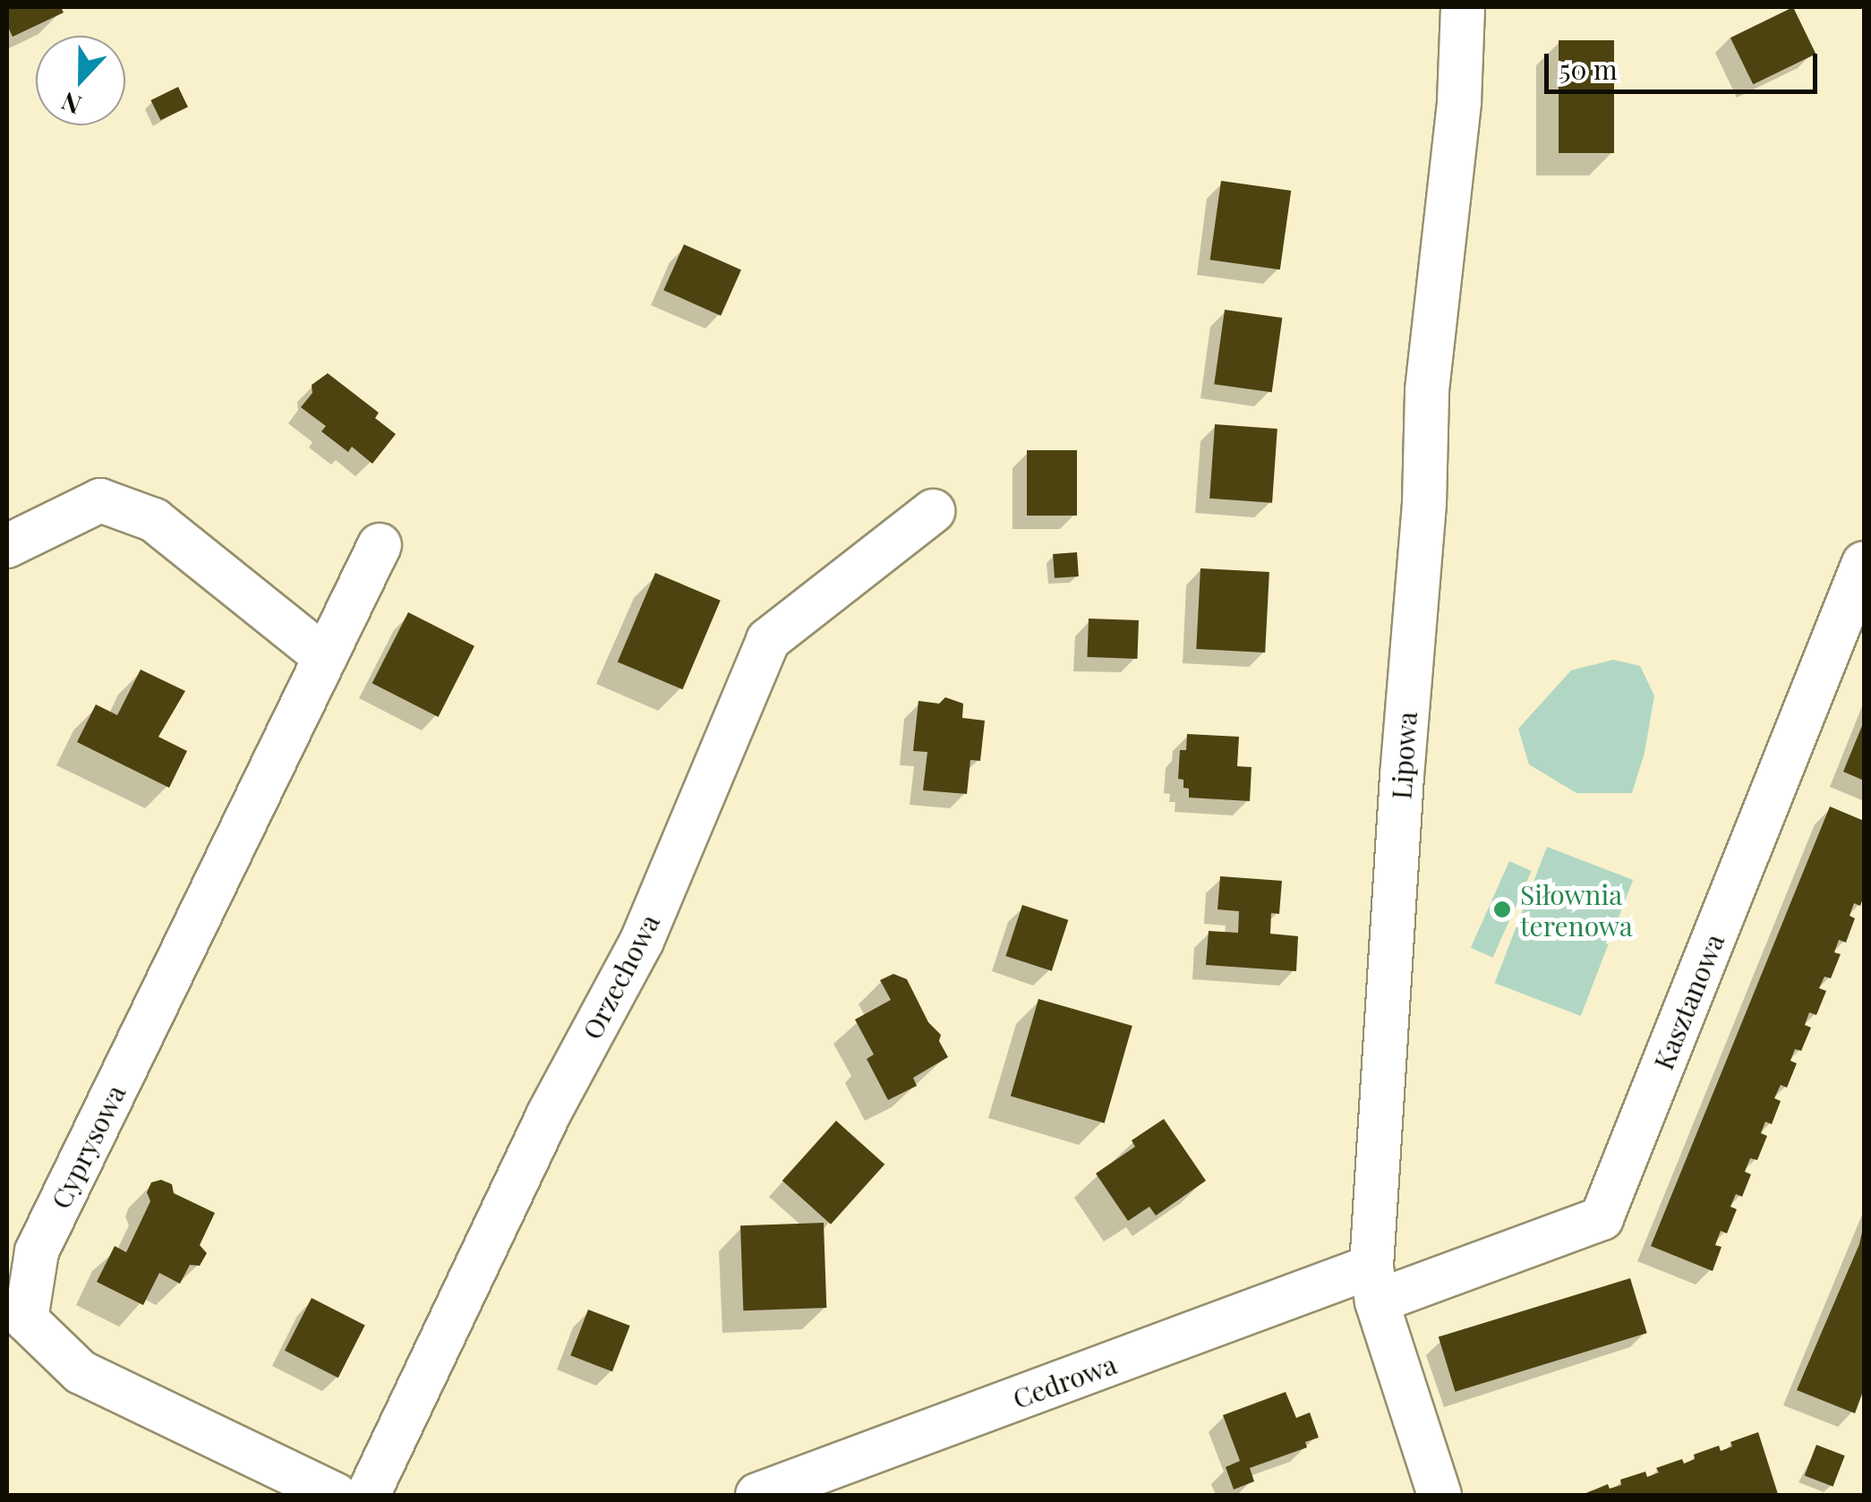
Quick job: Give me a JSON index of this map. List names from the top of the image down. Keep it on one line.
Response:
{"streets":{"street":["Lipowa","Orzechowa","Kasztanowa","Cyprysowa","Cedrowa"]},"crossings":[["Lipowa","Kasztanowa"],["Lipowa","Cedrowa"],["Kasztanowa","Cedrowa"]],"places":["Siłownia terenowa"],"scale_bar":"50 m","north":"bottom"}
